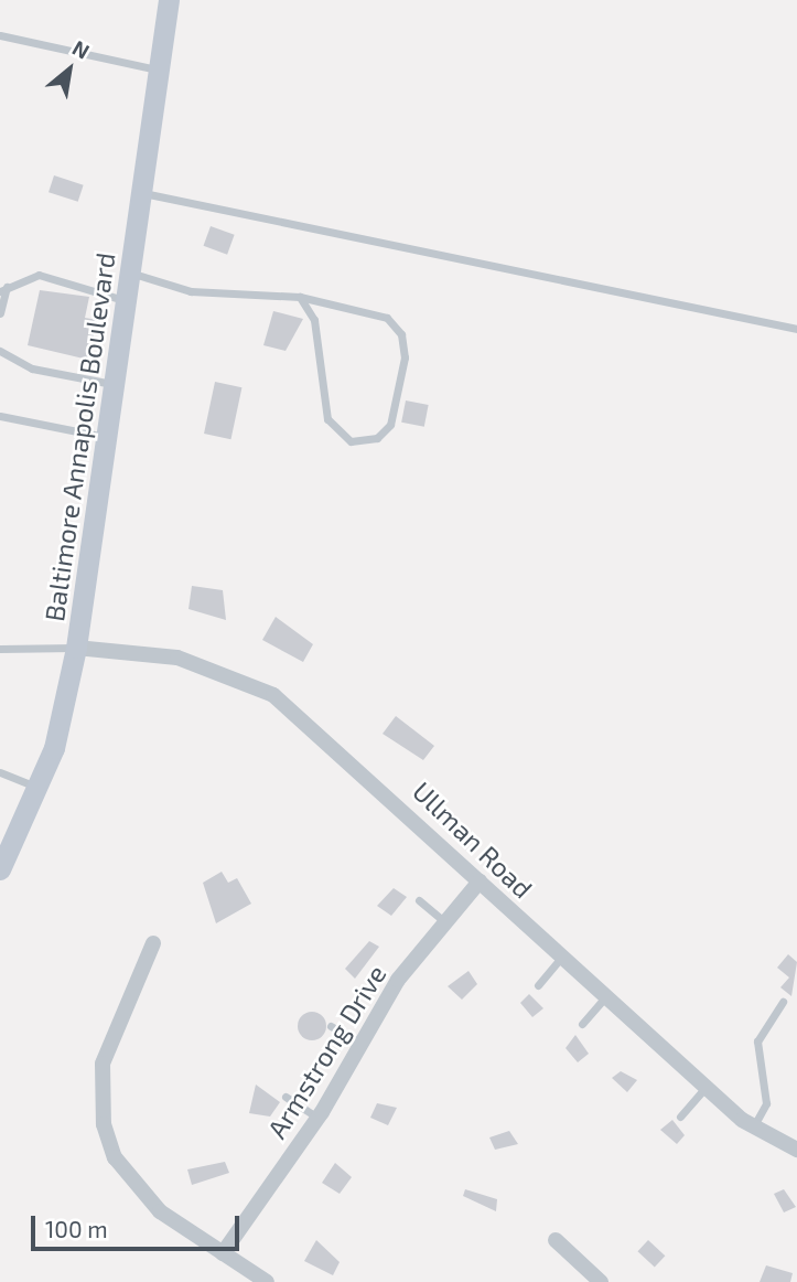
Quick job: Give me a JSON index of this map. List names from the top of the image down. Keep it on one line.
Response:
{"streets":{"main road":["Baltimore Annapolis Boulevard"],"street":["Ullman Road","Armstrong Drive"]},"crossings":[["Baltimore Annapolis Boulevard","Ullman Road"],["Ullman Road","Armstrong Drive"]],"scale_bar":"100 m","north":"top right"}
